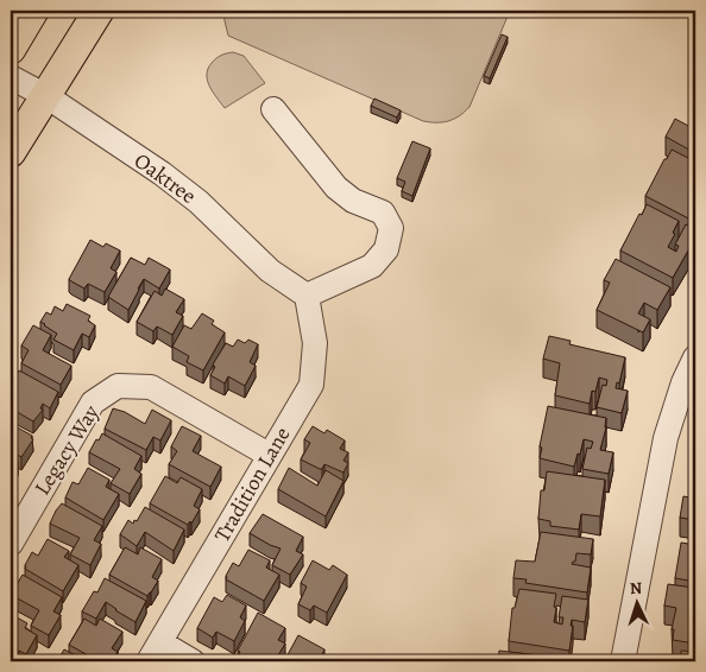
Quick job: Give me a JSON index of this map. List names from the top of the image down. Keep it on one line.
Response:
{"streets":{"street":["Oaktree","Legacy Way","Tradition Lane"]},"crossings":[["Oaktree","Tradition Lane"],["Legacy Way","Tradition Lane"]],"north":"top"}
